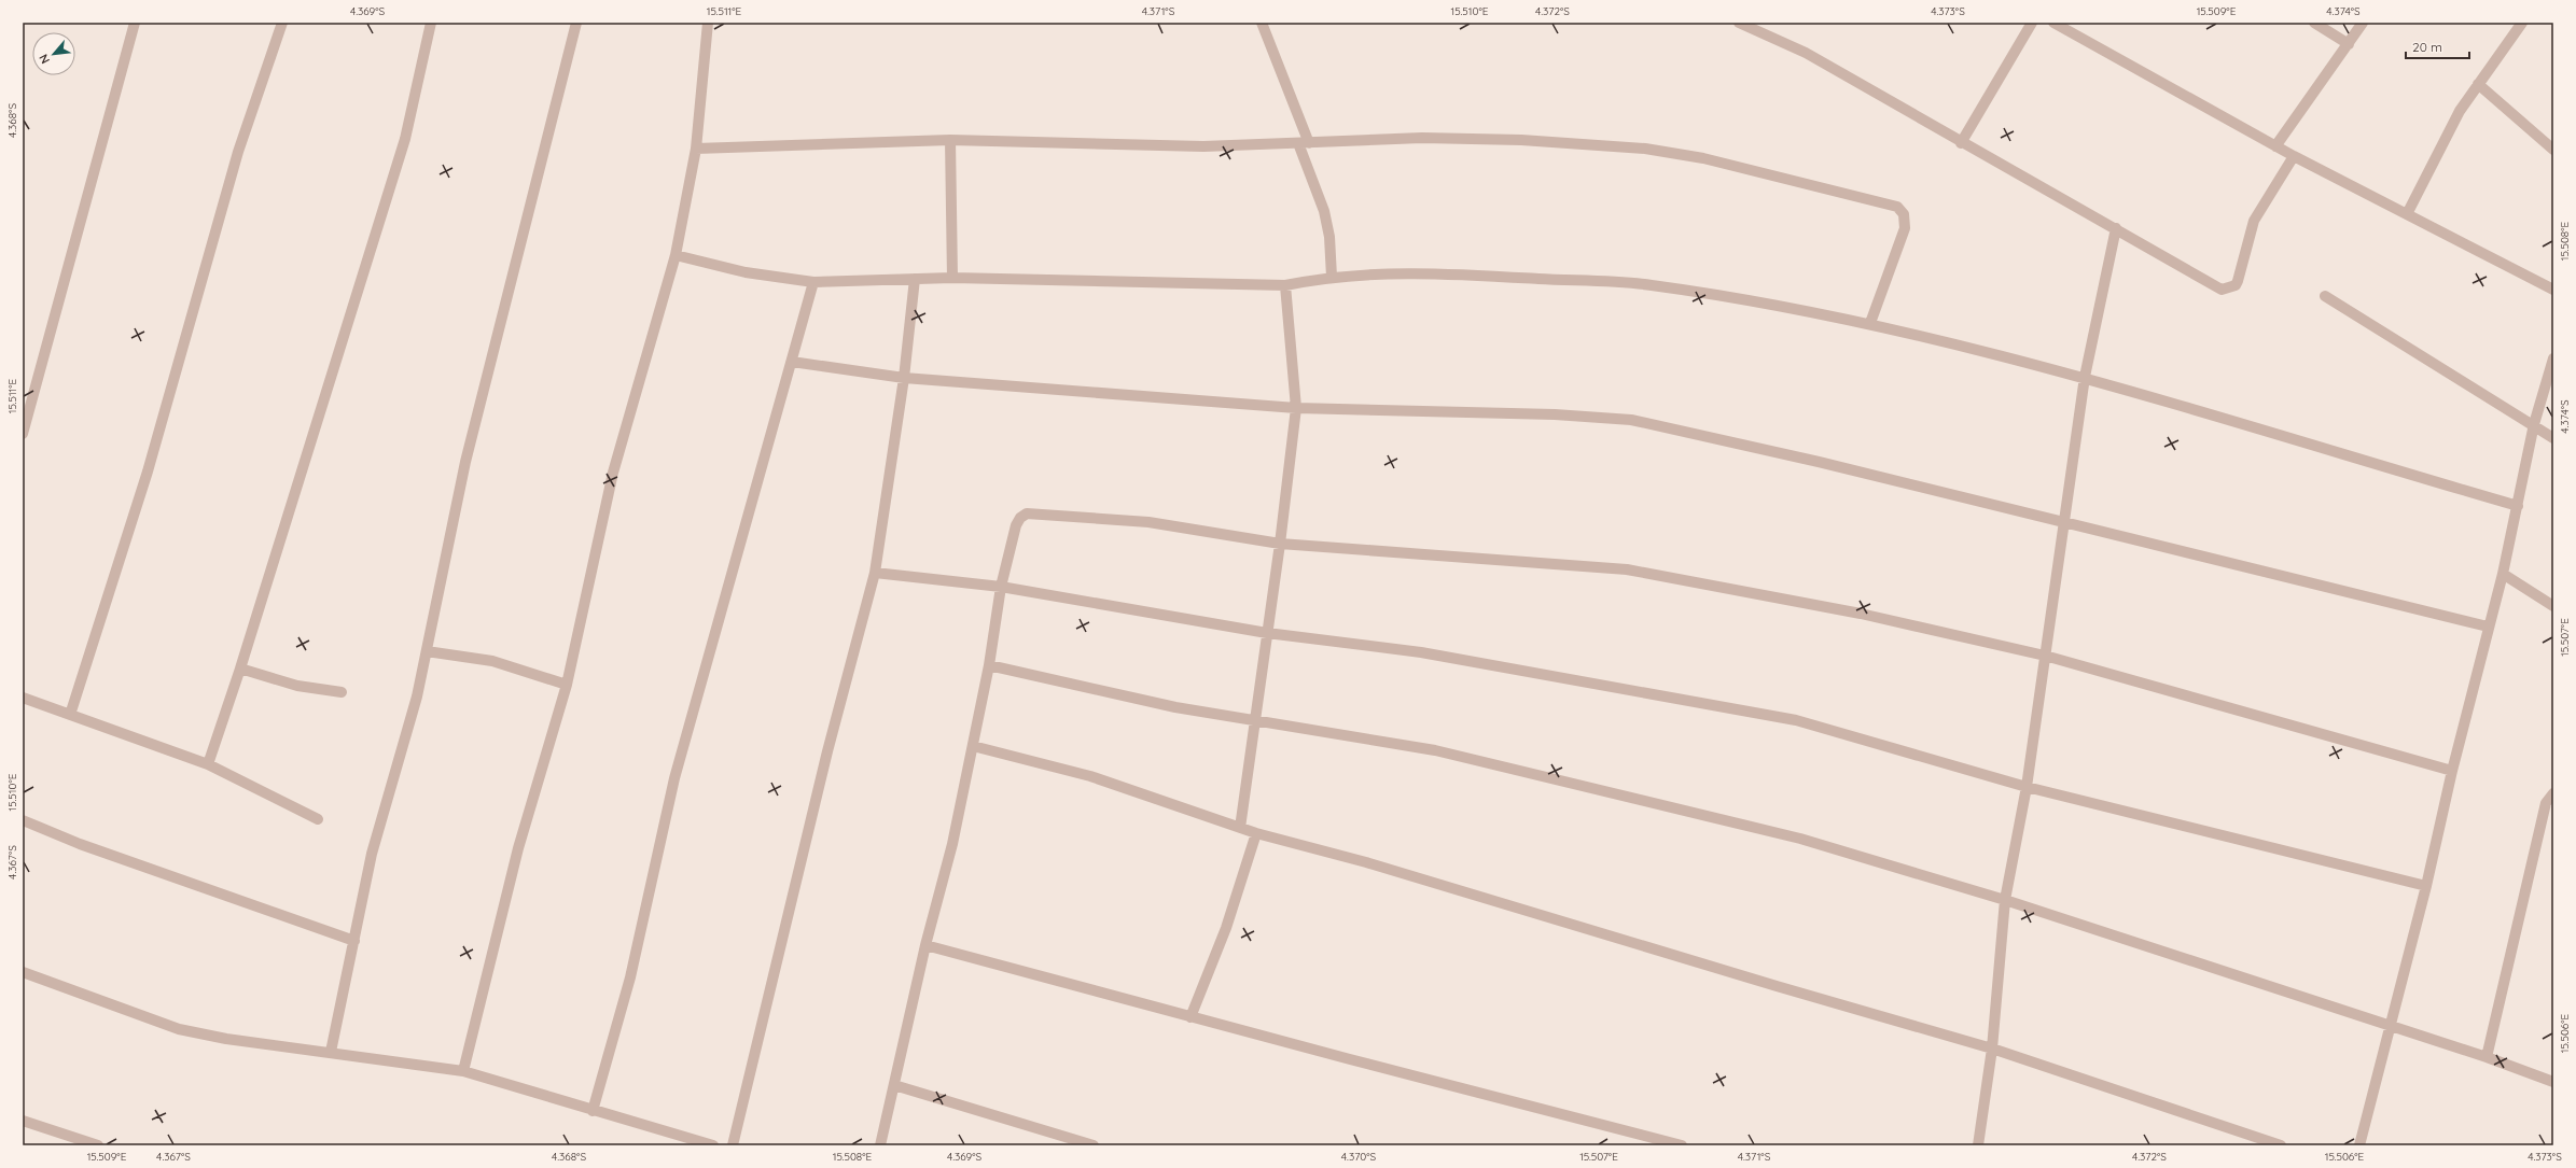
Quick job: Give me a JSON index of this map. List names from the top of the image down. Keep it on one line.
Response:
{"scale_bar":"20 m","north":"bottom left","coordinates":["4.369°S","15.511°E","4.371°S","15.510°E","4.372°S","4.373°S","15.509°E","4.374°S","4.368°S","15.508°E","15.507°E","4.367°S","15.506°E","4.370°S"]}
